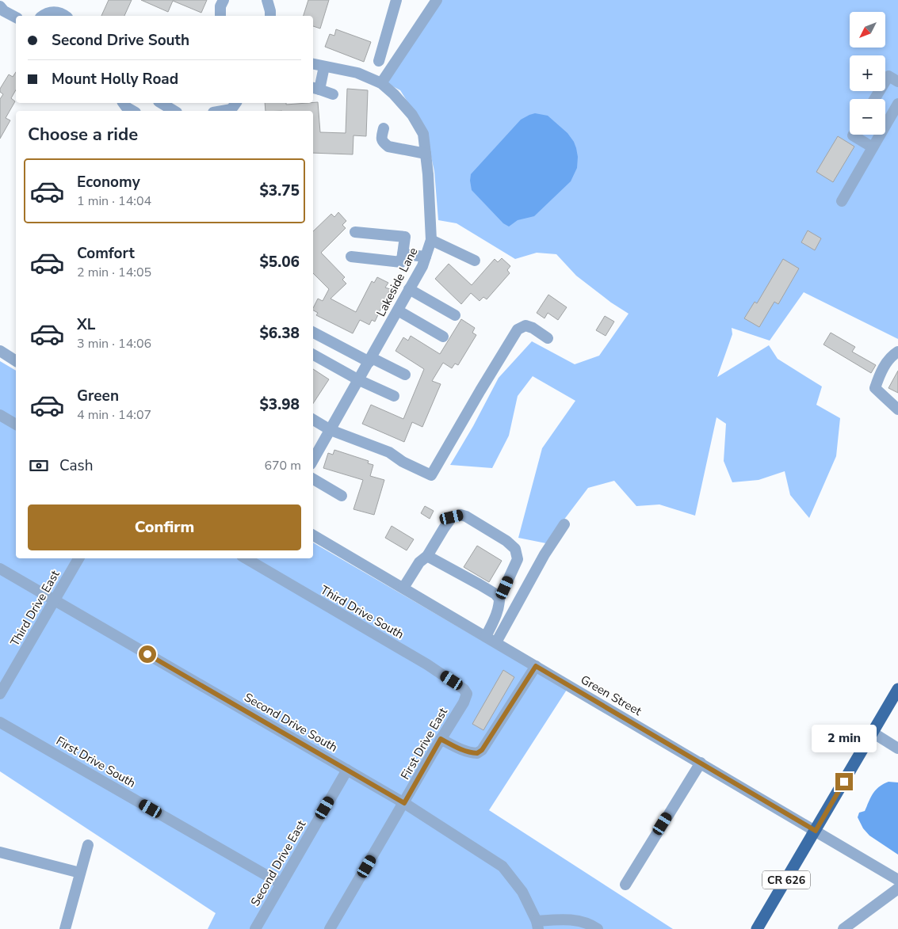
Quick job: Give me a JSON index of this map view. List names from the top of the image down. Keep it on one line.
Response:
{"streets":{"main road":["CR 626"],"street":["Lakeside Lane","Third Drive East","Third Drive South","Green Street","Second Drive South","First Drive East","First Drive South","Second Drive East"]},"crossings":[["Third Drive East","Second Drive South"],["Third Drive South","First Drive East"],["Green Street","CR 626"],["Second Drive South","First Drive East"],["Second Drive South","Second Drive East"],["First Drive South","Second Drive East"]],"north":"bottom left","page":{"map_buttons":["+","−"],"banner":["Second Drive South","Mount Holly Road"],"heading":"Choose a ride","list":[{"name":"Economy","note":"1 min · 14:04","value":"$3.75"},{"name":"Comfort","note":"2 min · 14:05","value":"$5.06"},{"name":"XL","note":"3 min · 14:06","value":"$6.38"},{"name":"Green","note":"4 min · 14:07","value":"$3.98"}],"pay":["Cash","670 m"],"buttons":"Confirm","bubble":"2 min"}}
